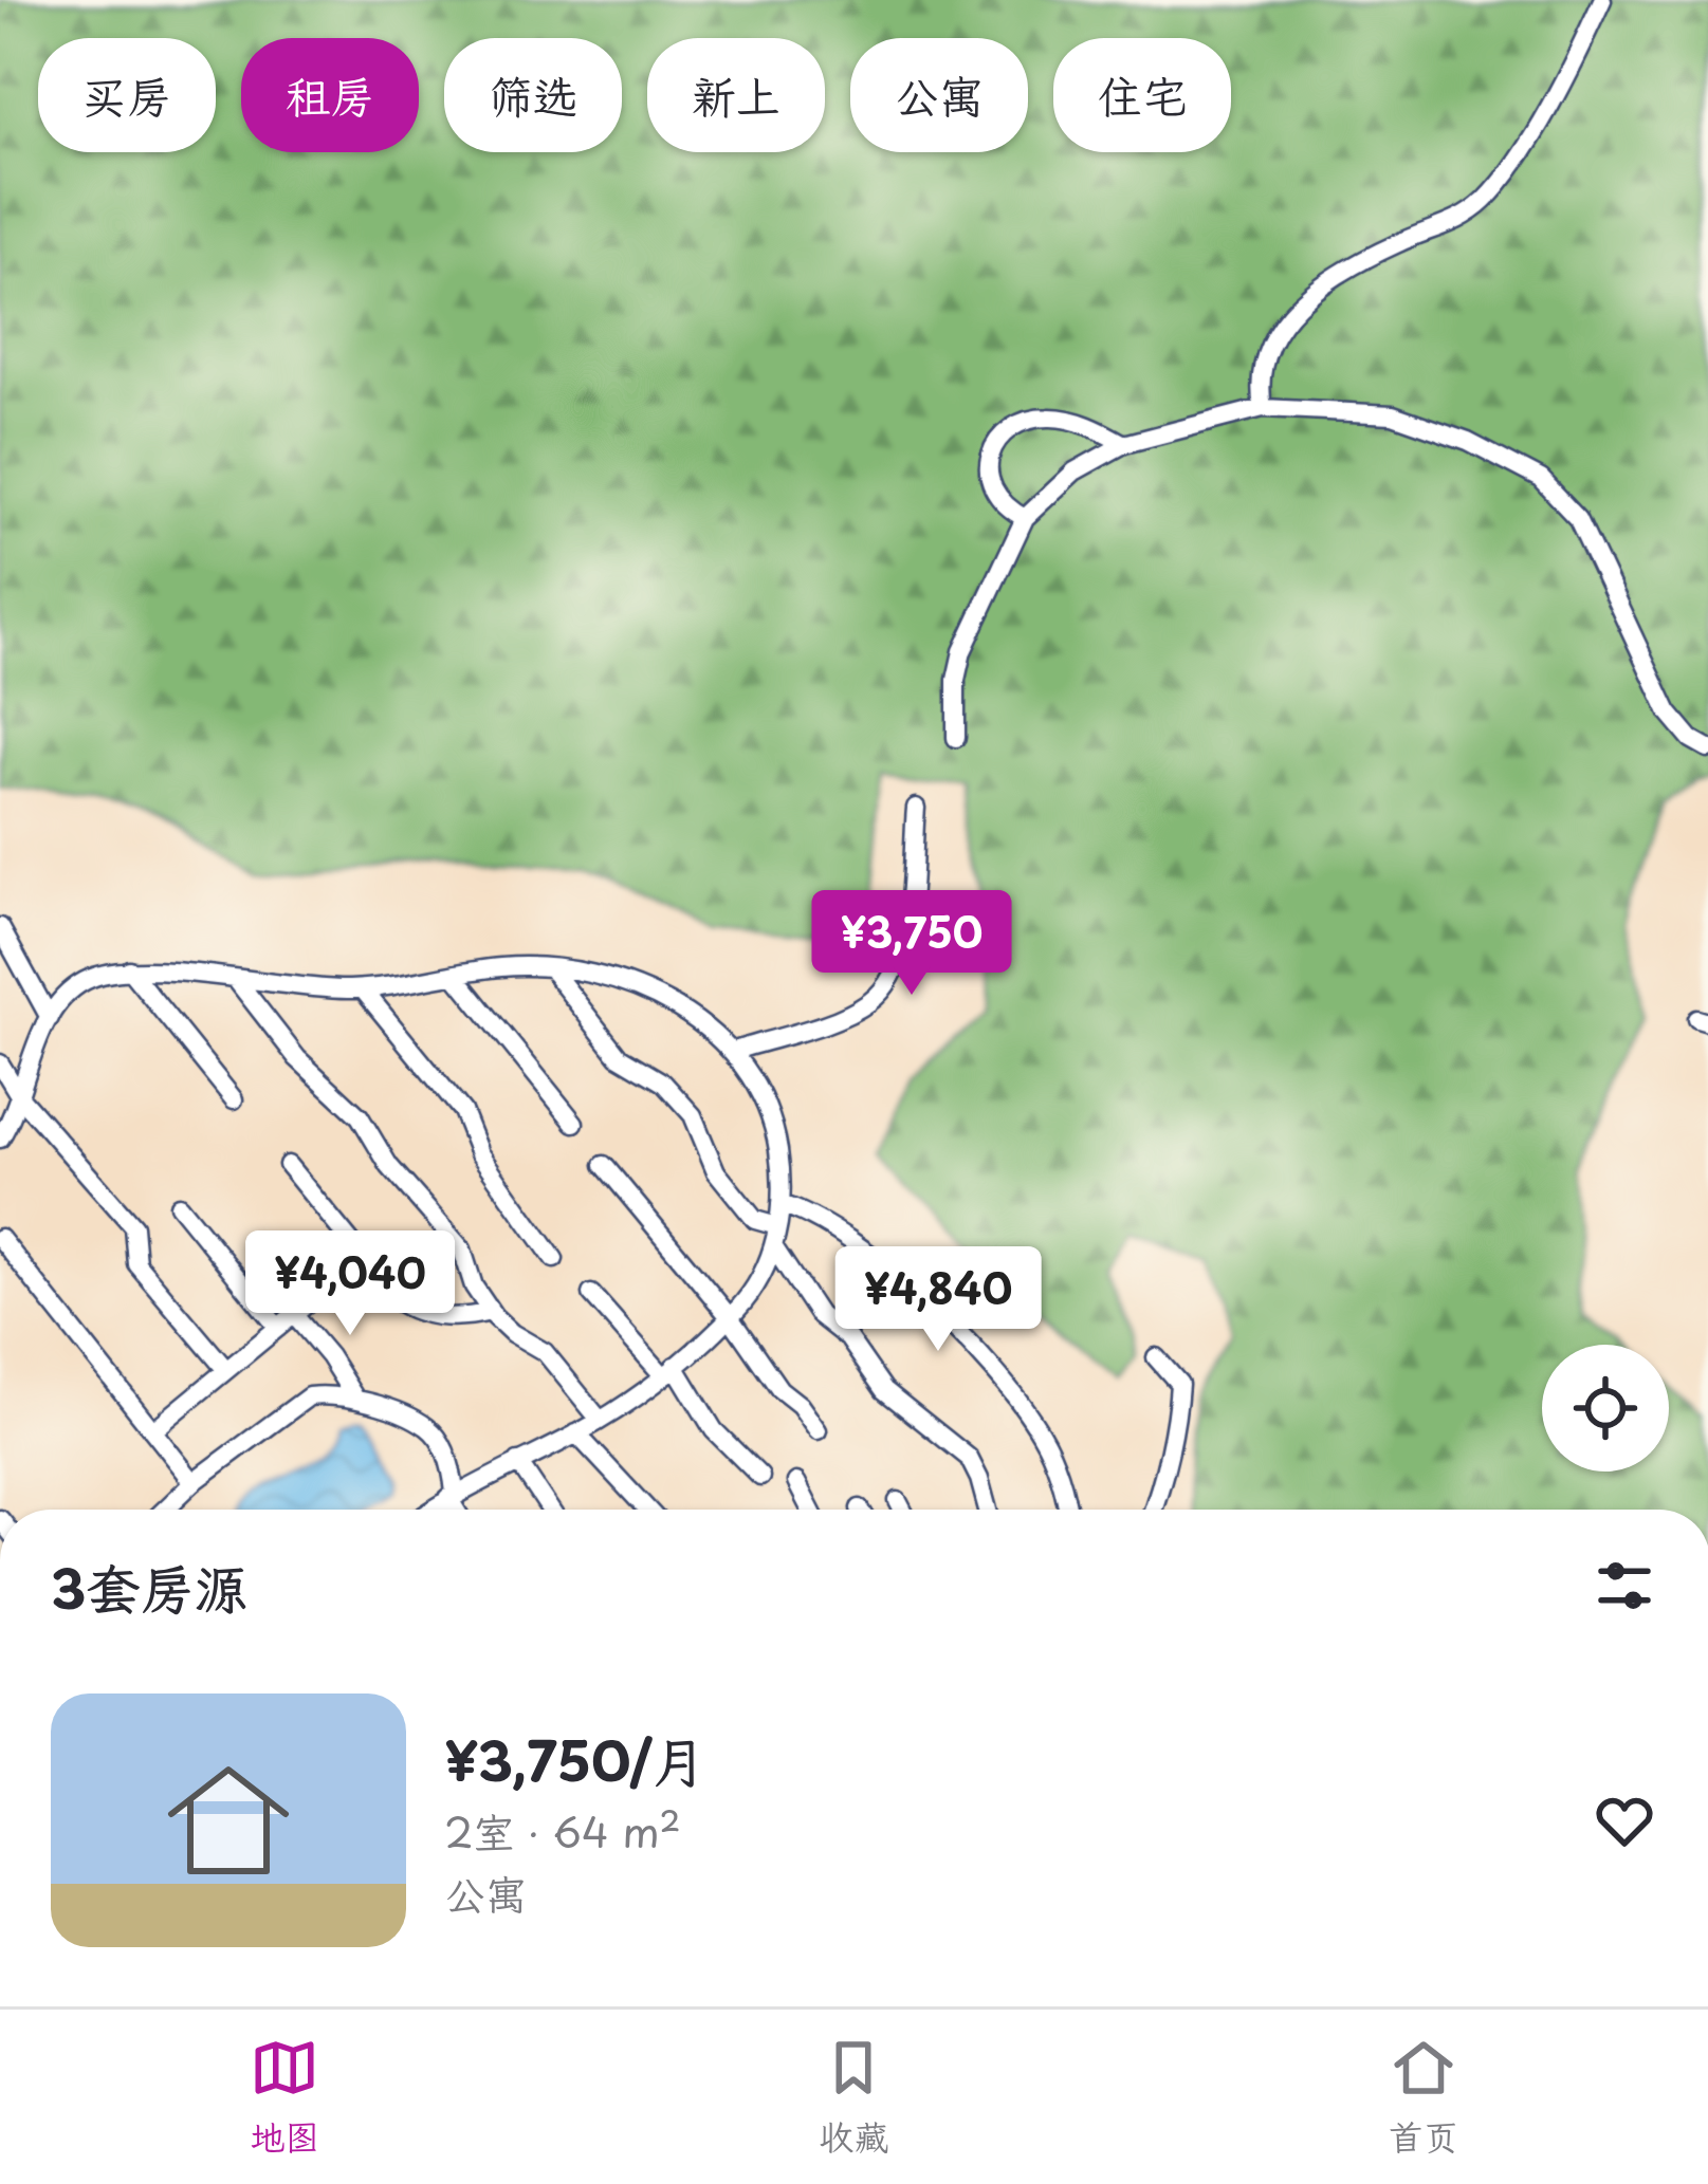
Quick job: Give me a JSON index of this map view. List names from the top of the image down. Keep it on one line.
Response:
{"page":{"chip":["买房","租房","筛选","新上","公寓","住宅"],"price":["¥3,750","¥4,040","¥4,840"],"heading":"3套房源","list":[{"name":"¥3,750/月","note":"2室 · 64 m² · 公寓"}],"tabs":["地图","收藏","首页"]}}
